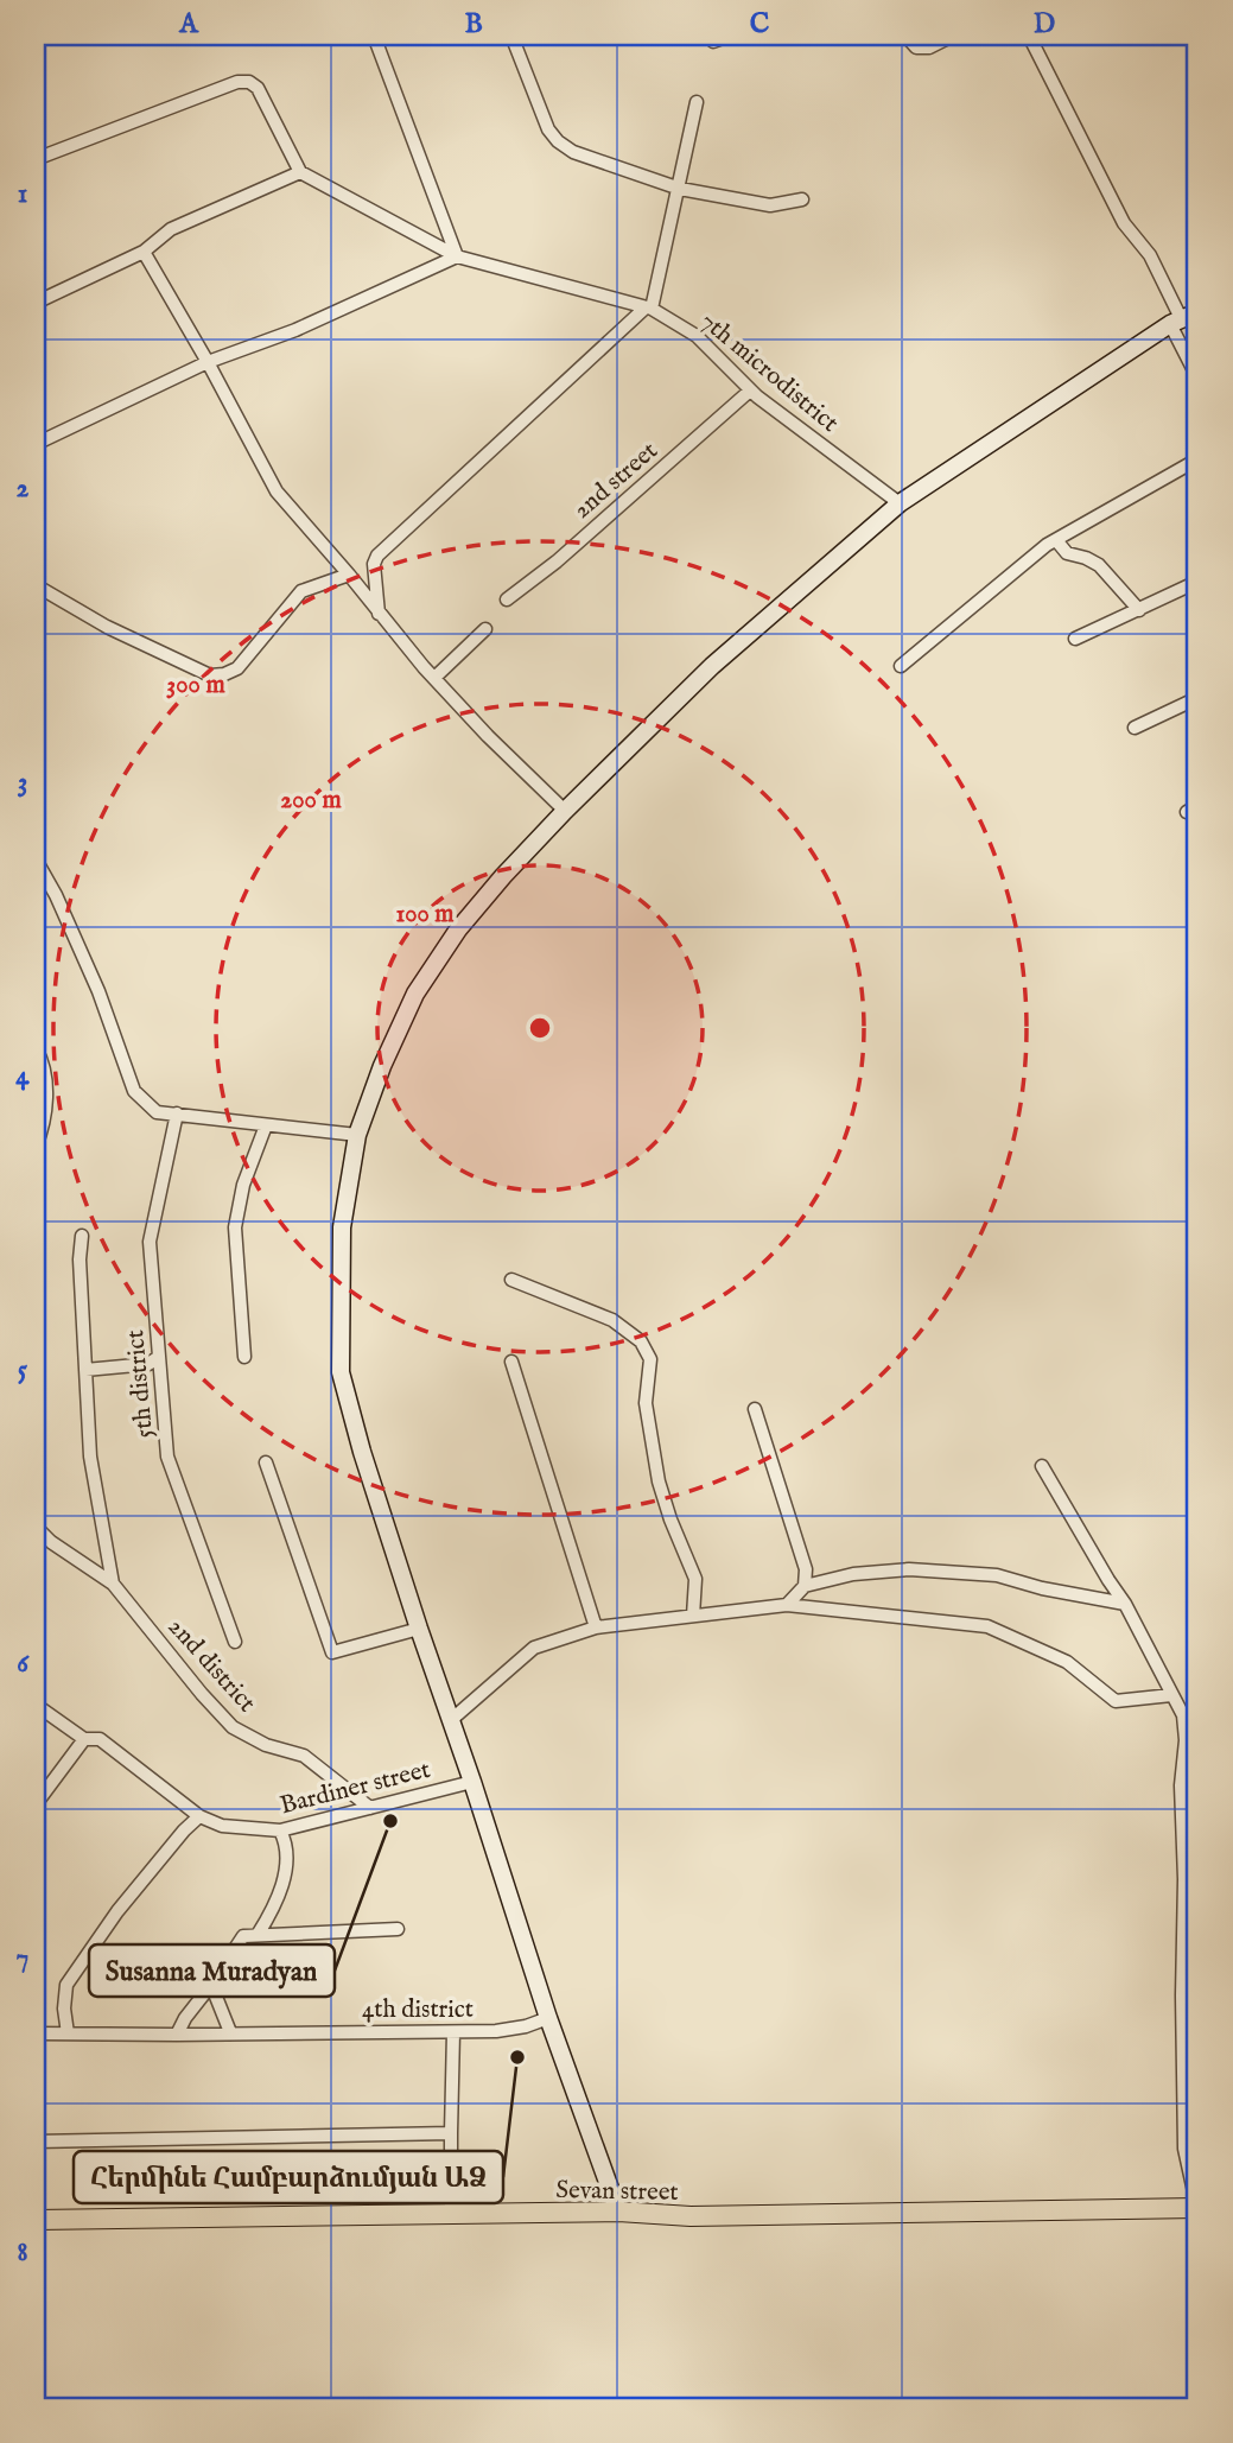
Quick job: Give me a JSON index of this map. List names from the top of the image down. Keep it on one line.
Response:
{"streets":{"main road":["Sevan street"],"street":["7th microdistrict","2nd street","5th district","2nd district","Bardiner street","4th district"]},"crossings":[["7th microdistrict","2nd street"],["2nd district","Bardiner street"]],"places":["Susanna Muradyan","Հերմինե Համբարձումյան ԱՁ"],"grid":{"columns":["A","B","C","D"],"rows":["1","2","3","4","5","6","7","8"]},"rings":["300 m","200 m","100 m"]}
